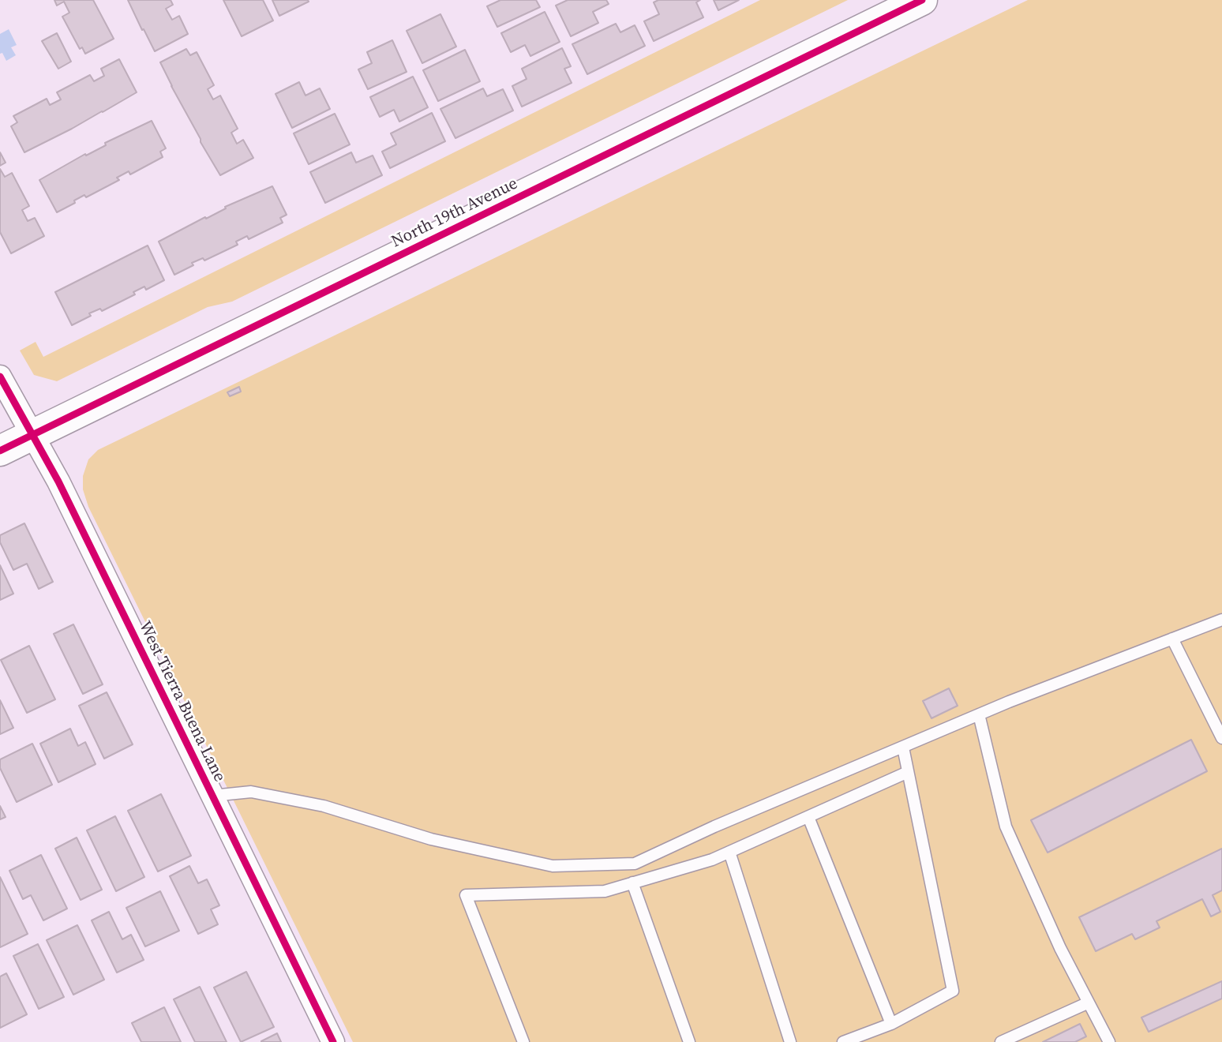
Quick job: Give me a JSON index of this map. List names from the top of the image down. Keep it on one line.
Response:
{"streets":{"main road":["North 19th Avenue"],"street":["West Tierra Buena Lane"]},"crossings":[["North 19th Avenue","West Tierra Buena Lane"]]}
